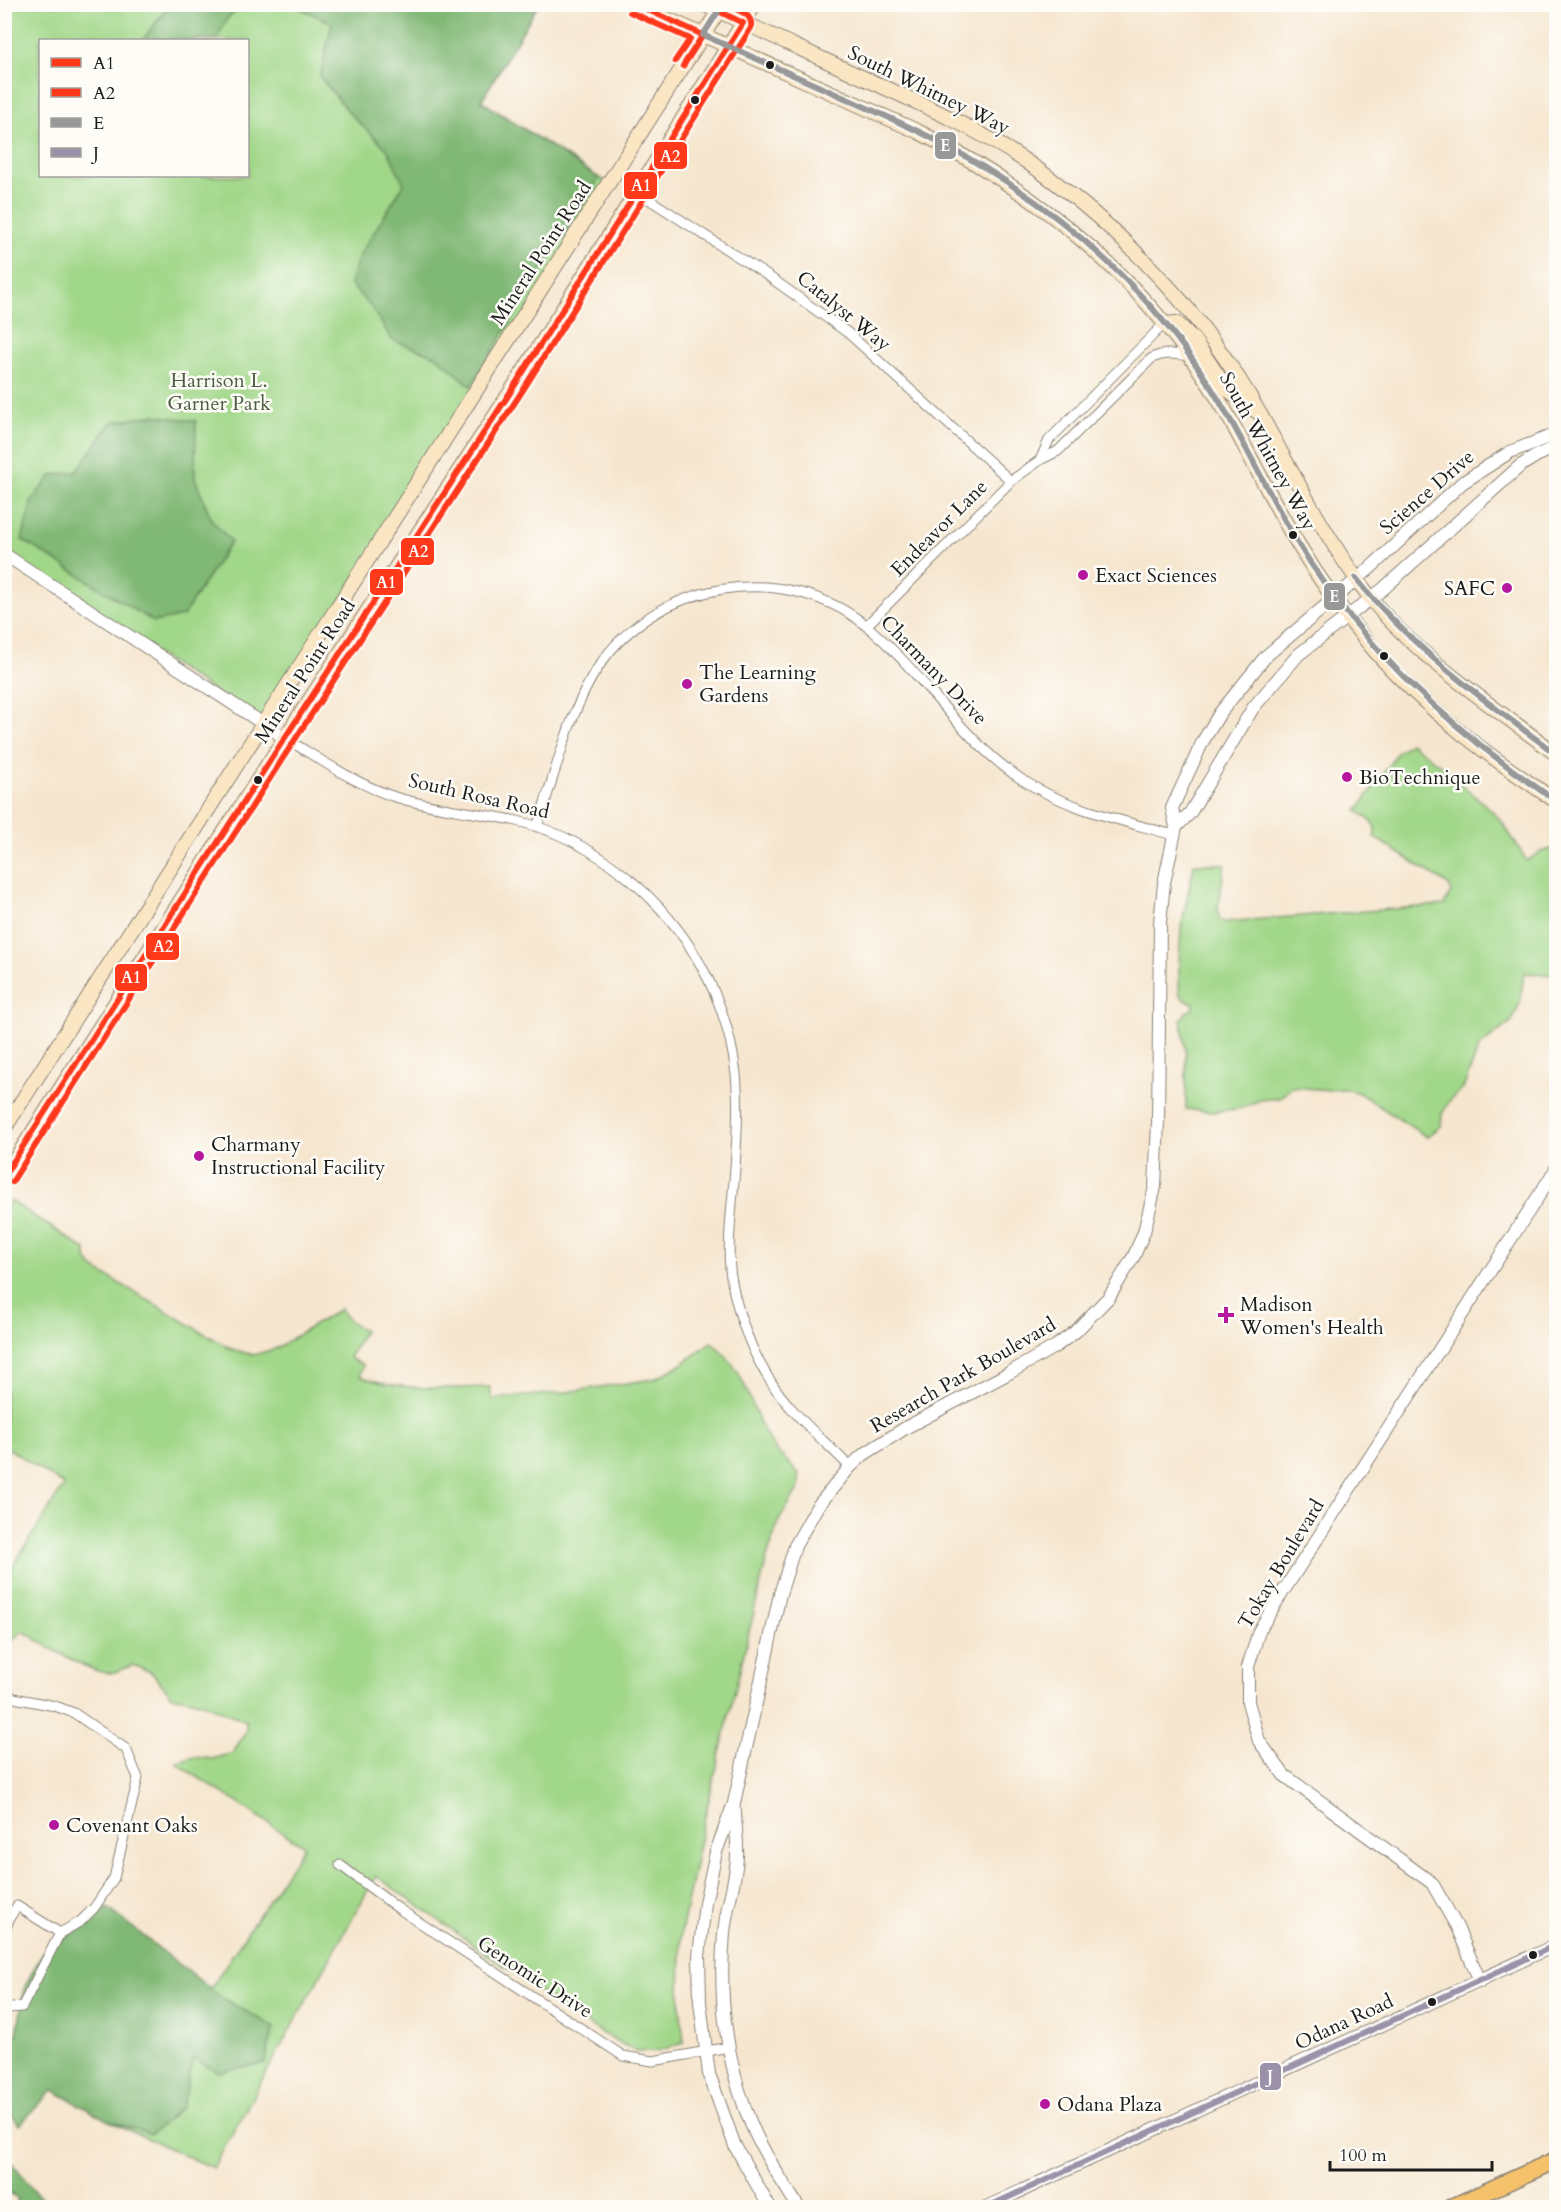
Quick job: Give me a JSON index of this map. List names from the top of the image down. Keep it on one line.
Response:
{"streets":{"main road":["South Whitney Way","Mineral Point Road"],"street":["Catalyst Way","Science Drive","Endeavor Lane","Charmany Drive","South Rosa Road","Research Park Boulevard","Tokay Boulevard","Genomic Drive","Odana Road"]},"crossings":[["South Whitney Way","Mineral Point Road"],["South Whitney Way","Science Drive"],["South Whitney Way","Endeavor Lane"],["South Whitney Way","Research Park Boulevard"],["Mineral Point Road","Catalyst Way"],["Mineral Point Road","South Rosa Road"],["Catalyst Way","Endeavor Lane"],["Science Drive","Research Park Boulevard"],["Endeavor Lane","Charmany Drive"],["Charmany Drive","South Rosa Road"],["Charmany Drive","Research Park Boulevard"],["South Rosa Road","Research Park Boulevard"],["Research Park Boulevard","Genomic Drive"],["Tokay Boulevard","Odana Road"]],"parks":["Harrison L. Garner Park"],"places":{"other":["Exact Sciences","SAFC","The Learning Gardens","BioTechnique","Charmany Instructional Facility","Covenant Oaks","Odana Plaza"],"health":["Madison Women's Health"]},"lines":["transit line A1","transit line A2","transit line E","transit line J"],"legend":["A1","A2","E","J"],"scale_bar":"100 m"}
